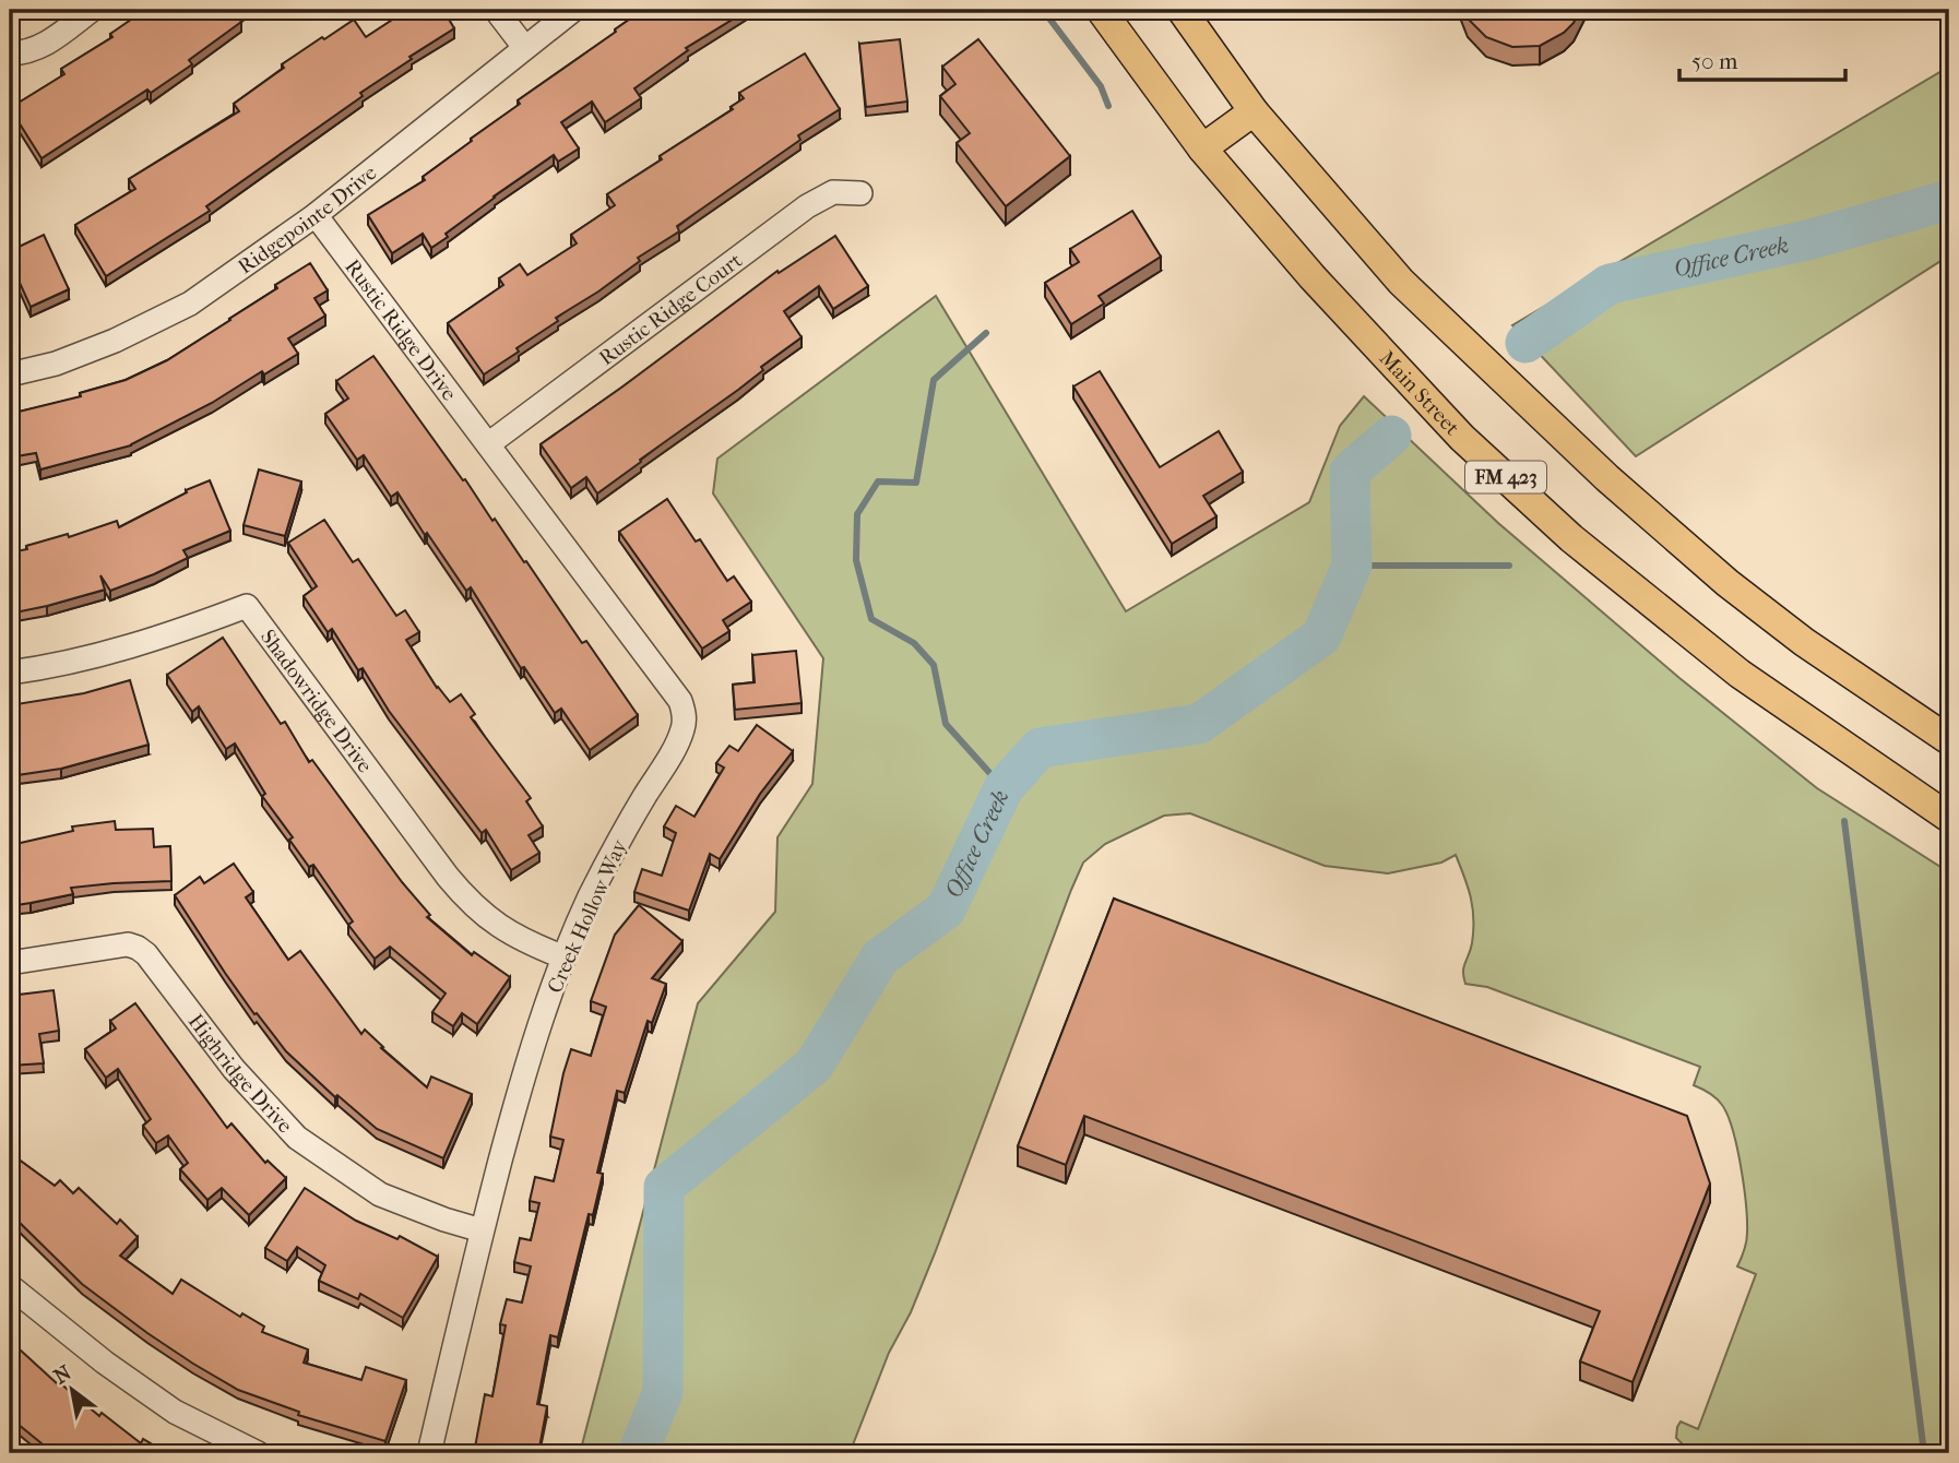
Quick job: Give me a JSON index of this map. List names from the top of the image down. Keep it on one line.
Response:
{"streets":{"main road":["Main Street","FM 423"],"street":["Ridgepointe Drive","Rustic Ridge Court","Rustic Ridge Drive","Shadowridge Drive","Creek Hollow Way","Highridge Drive"]},"crossings":[["Ridgepointe Drive","Rustic Ridge Drive"],["Rustic Ridge Court","Rustic Ridge Drive"],["Rustic Ridge Court","Creek Hollow Way"],["Rustic Ridge Drive","Creek Hollow Way"],["Shadowridge Drive","Creek Hollow Way"],["Creek Hollow Way","Highridge Drive"]],"water":["Office Creek"],"scale_bar":"50 m","north":"top left"}
